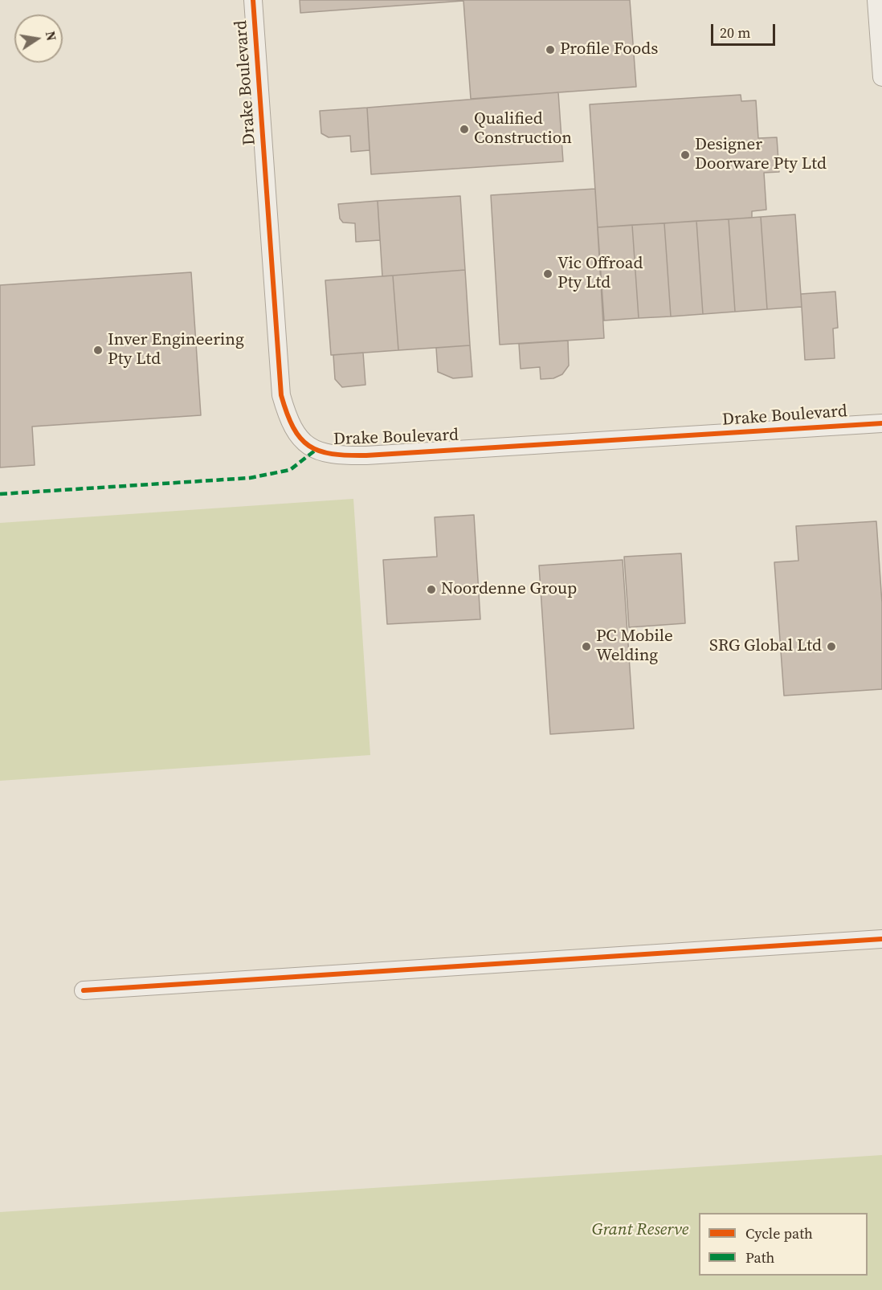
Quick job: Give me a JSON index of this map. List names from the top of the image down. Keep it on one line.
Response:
{"streets":{"street":["Drake Boulevard"]},"parks":["Grant Reserve"],"places":["Profile Foods","Qualified Construction","Designer Doorware Pty Ltd","Vic Offroad Pty Ltd","Inver Engineering Pty Ltd","Noordenne Group","PC Mobile Welding","SRG Global Ltd"],"legend":["Cycle path","Path"],"scale_bar":"20 m","north":"right"}
